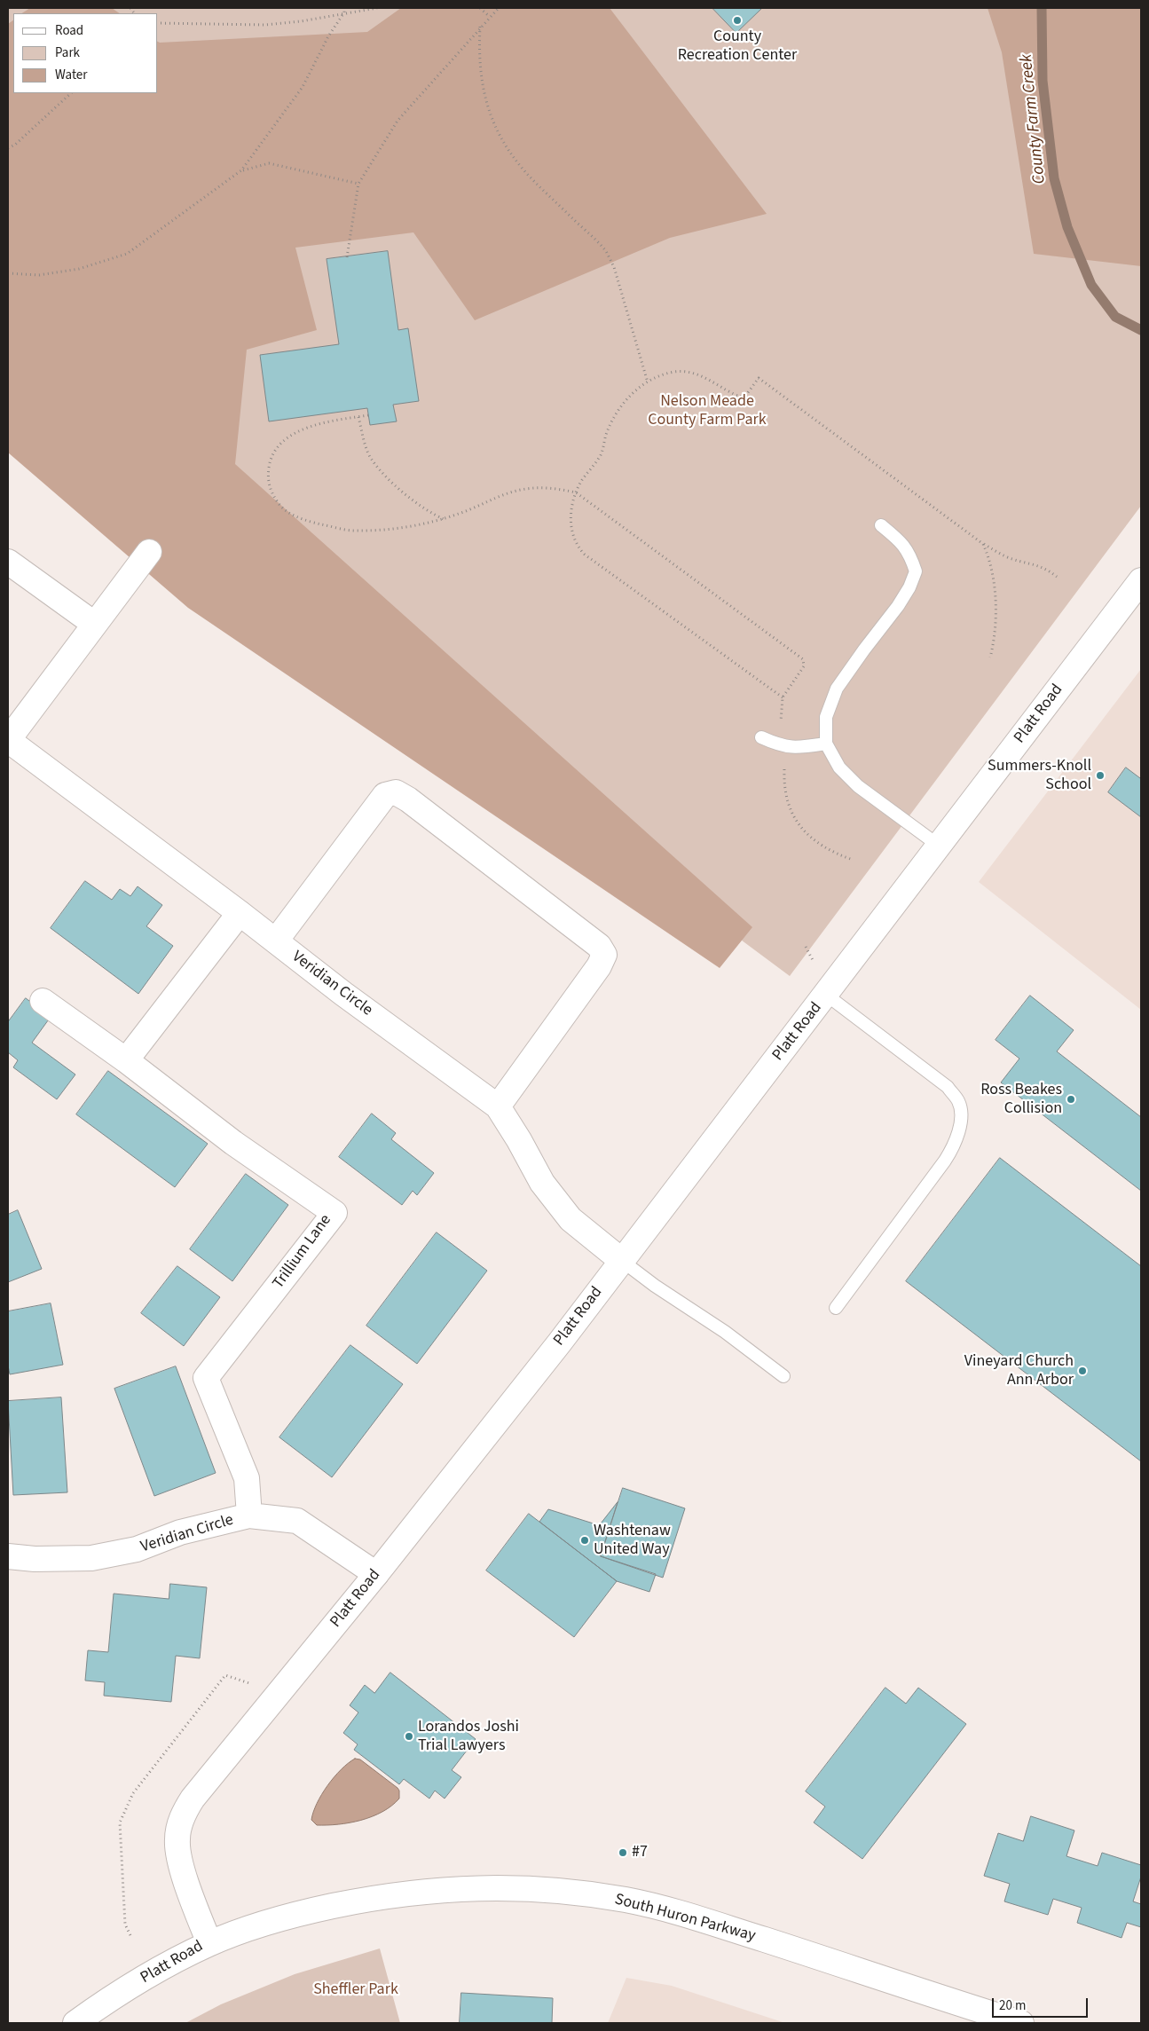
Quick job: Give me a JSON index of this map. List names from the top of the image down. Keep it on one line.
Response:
{"streets":{"street":["Platt Road","Veridian Circle","Trillium Lane","South Huron Parkway"]},"crossings":[["Platt Road","Veridian Circle"],["Platt Road","South Huron Parkway"],["Veridian Circle","Trillium Lane"]],"water":["County Farm Creek"],"parks":["Nelson Meade County Farm Park","Sheffler Park"],"places":["County Recreation Center","Summers-Knoll School","Ross Beakes Collision","Vineyard Church Ann Arbor","Washtenaw United Way","Lorandos Joshi Trial Lawyers","#7"],"legend":["Road","Park","Water"],"scale_bar":"20 m"}
